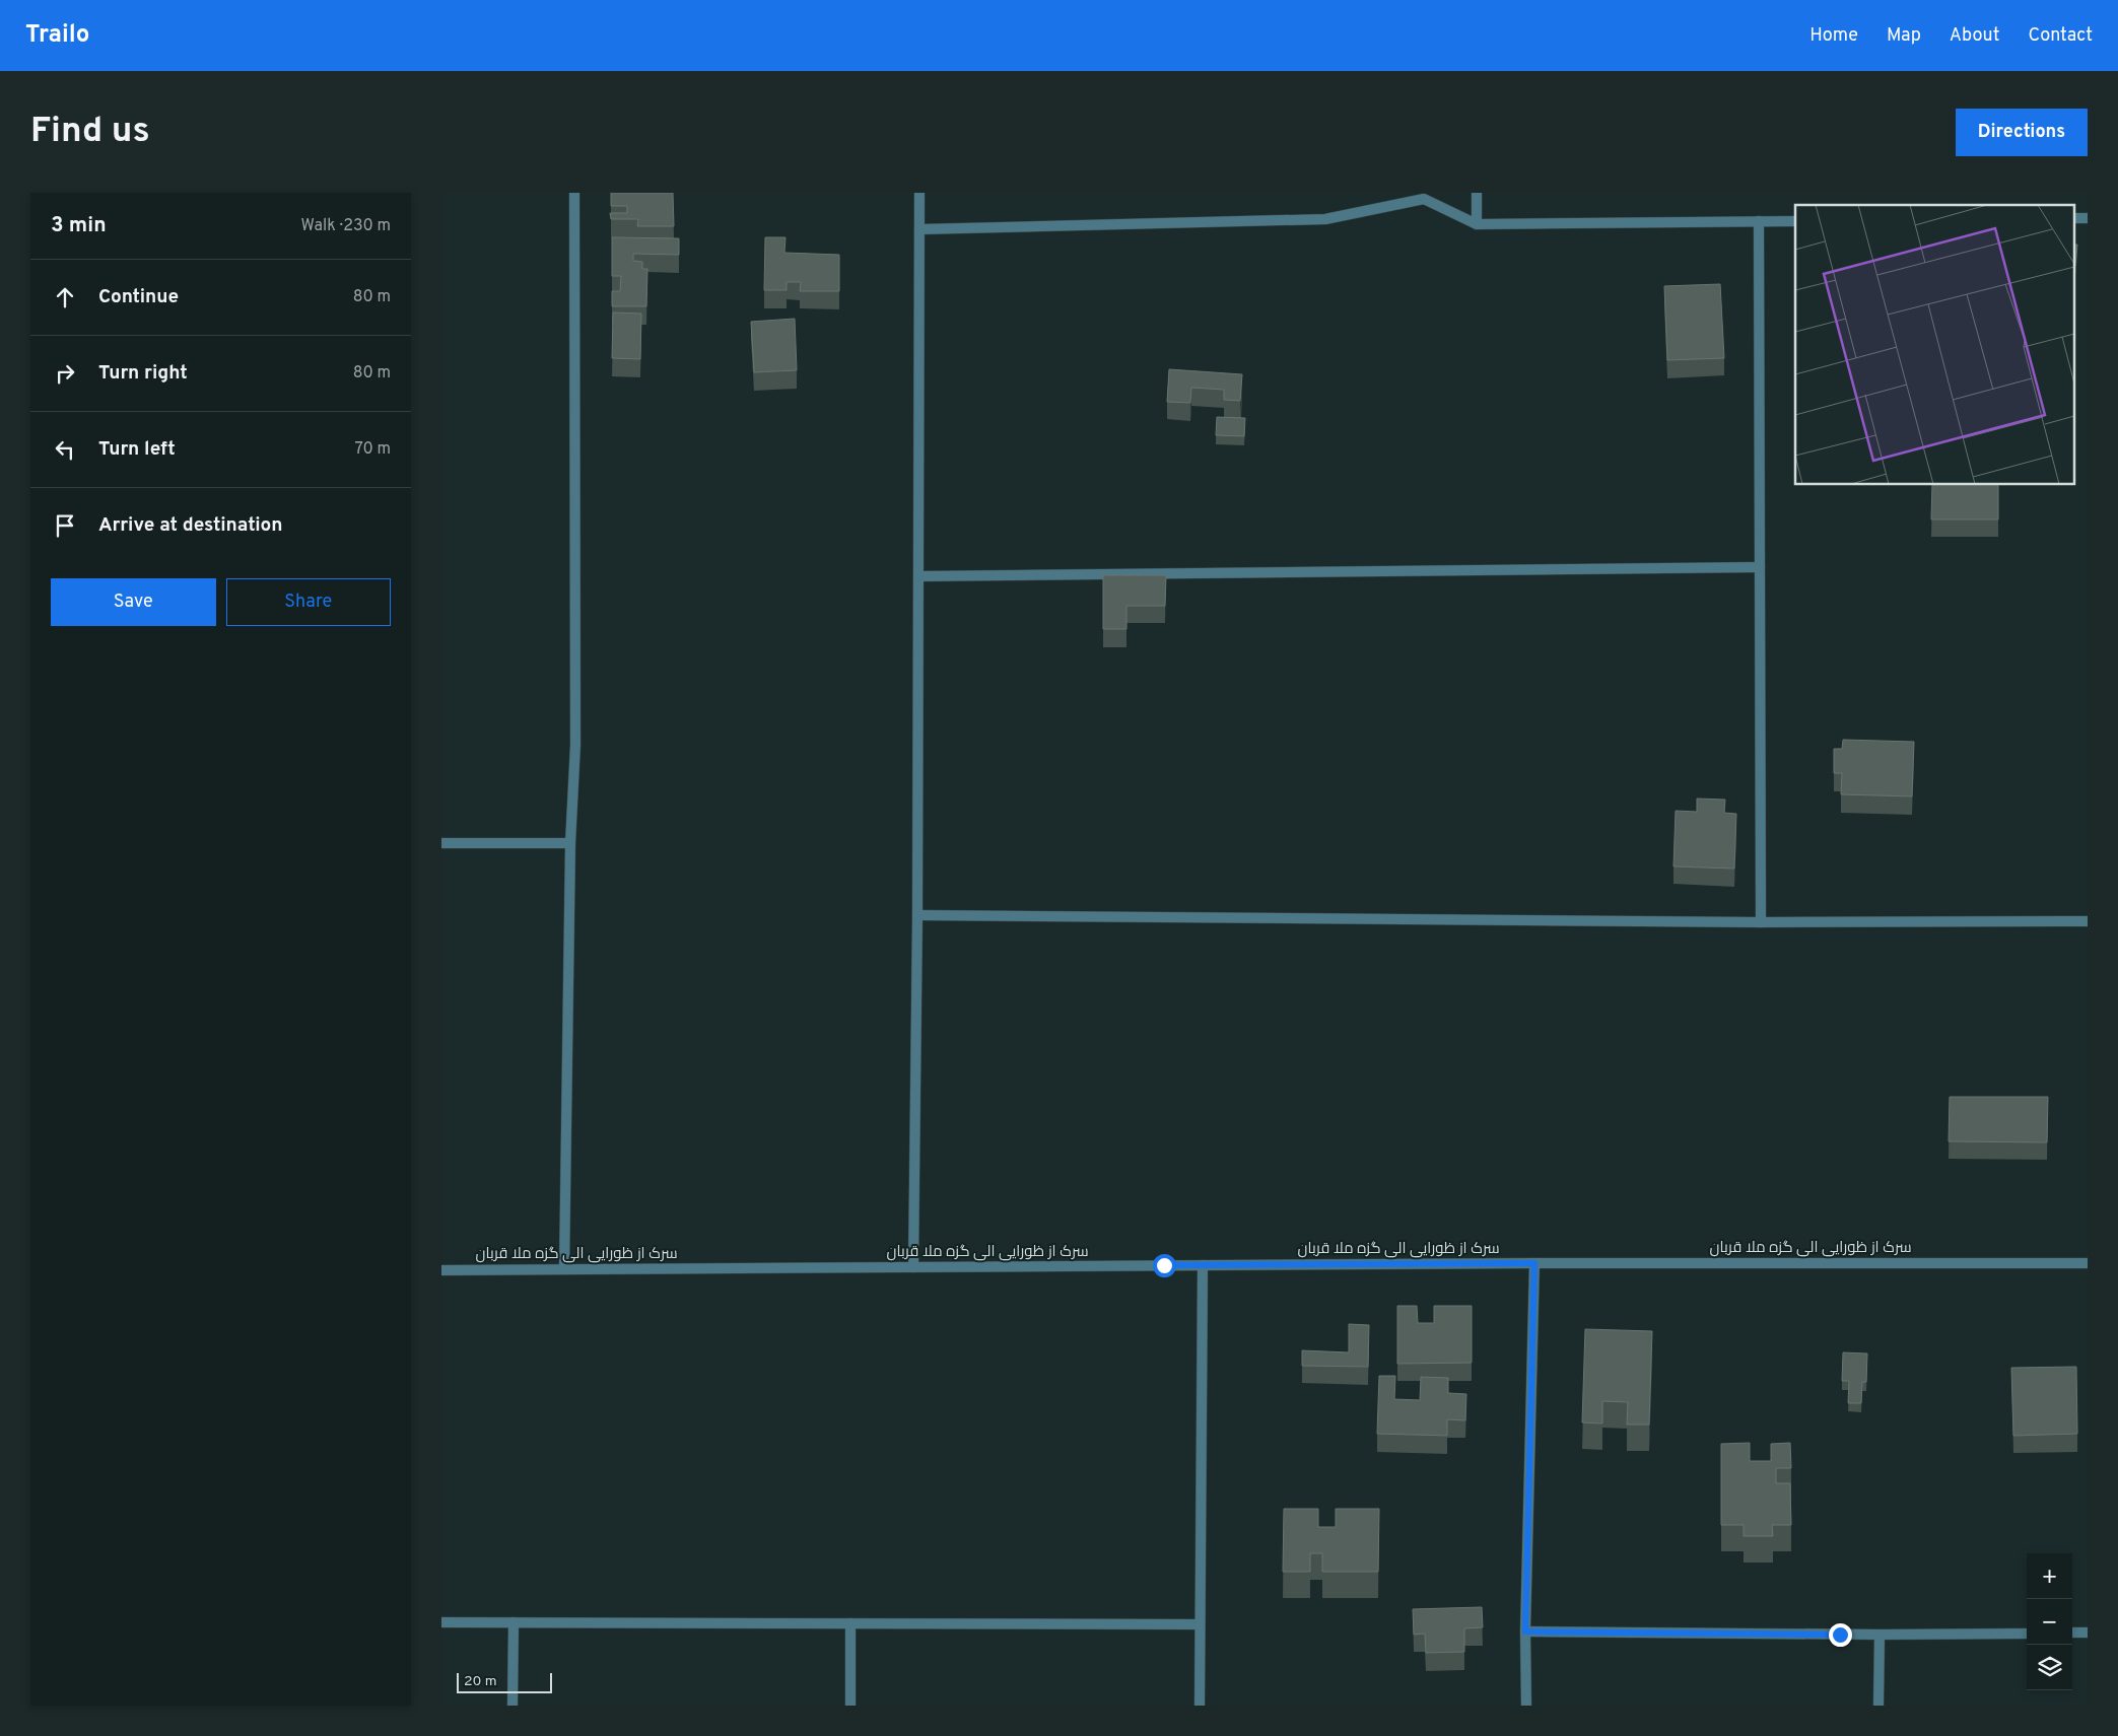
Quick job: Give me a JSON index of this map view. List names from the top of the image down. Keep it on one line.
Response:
{"streets":{"street":["سرک از ظورایی الی گزه ملا قربان"]},"scale_bar":"20 m","page":{"header":"Trailo","nav":["Home","Map","About","Contact"],"buttons":["Directions",["Save","Share"]],"title":"Find us","heading":["3 min","Walk · 230 m"],"list":[["Continue","80 m"],["Turn right","80 m"],["Turn left","70 m"],"Arrive at destination"],"map_buttons":["+","−"],"scale":"20 m"}}
